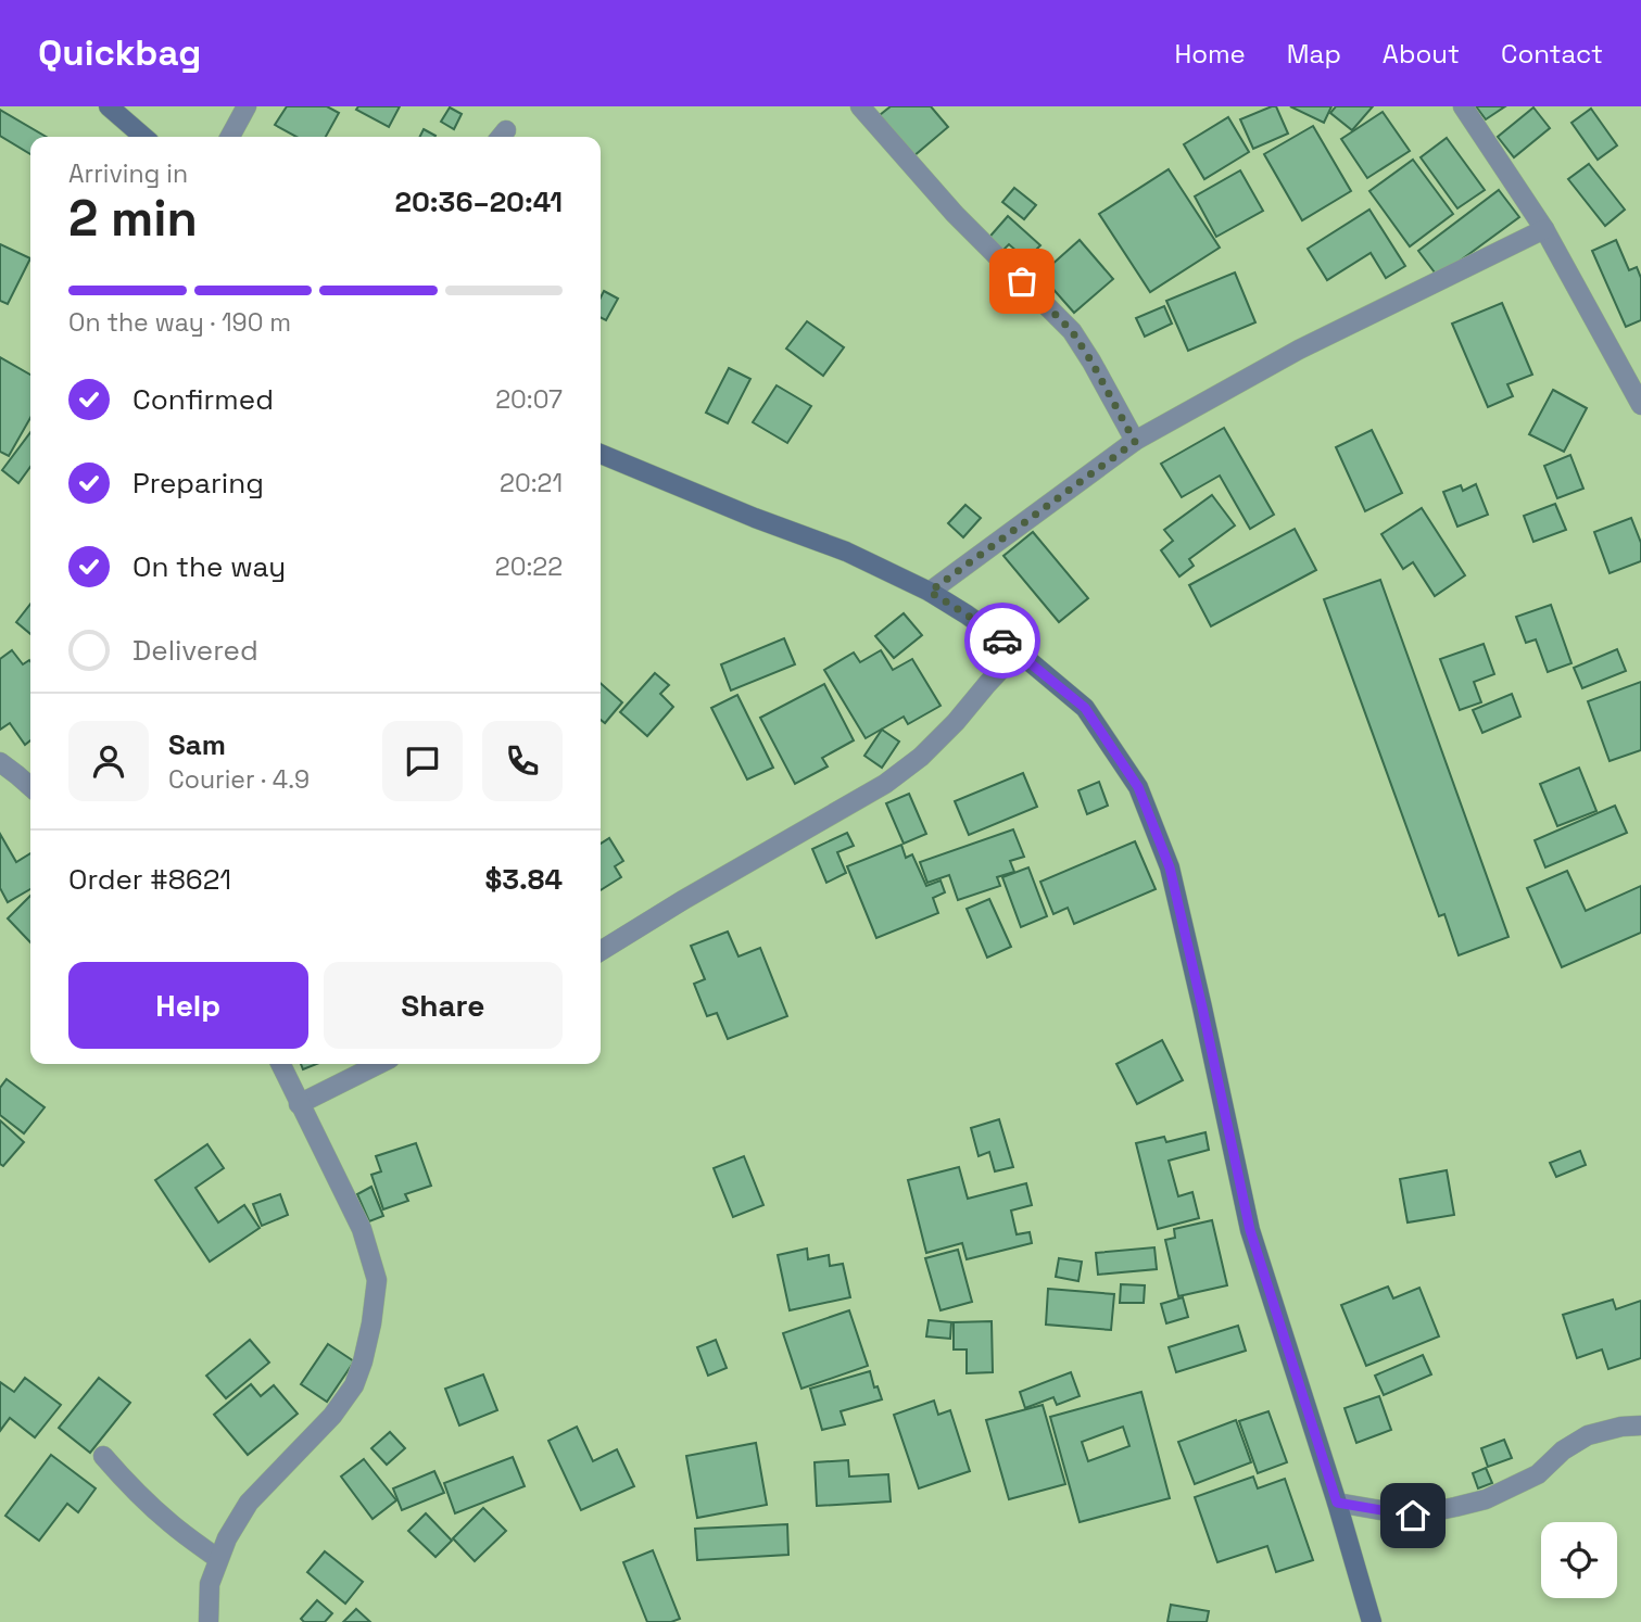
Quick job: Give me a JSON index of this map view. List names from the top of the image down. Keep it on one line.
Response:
{"page":{"header":"Quickbag","nav":["Home","Map","About","Contact"],"heading":["2 min","Arriving in","20:36–20:41"],"panel":["Sam","Courier · 4.9","Order #8621","$3.84"],"bar":"On the way · 190 m","list":[["Confirmed","20:07"],["Preparing","20:21"],["On the way","20:22"],"Delivered"],"buttons":["Help","Share"]}}
